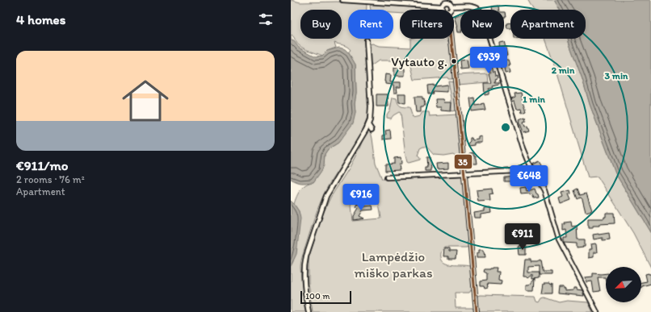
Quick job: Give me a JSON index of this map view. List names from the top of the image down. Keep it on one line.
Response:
{"parks":["Lampėdžio miško parkas"],"places":["Vytauto g."],"lines":["transit line 35"],"scale_bar":"100 m","north":"bottom left","page":{"heading":"4 homes","chip":["Buy","Rent","Filters","New","Apartment"],"list":[{"name":"€911/mo","note":"2 rooms · 76 m² · Apartment"}],"price":["€939","€648","€916","€911"],"scale":"100 m"},"rings":["2 min","3 min","1 min"]}
